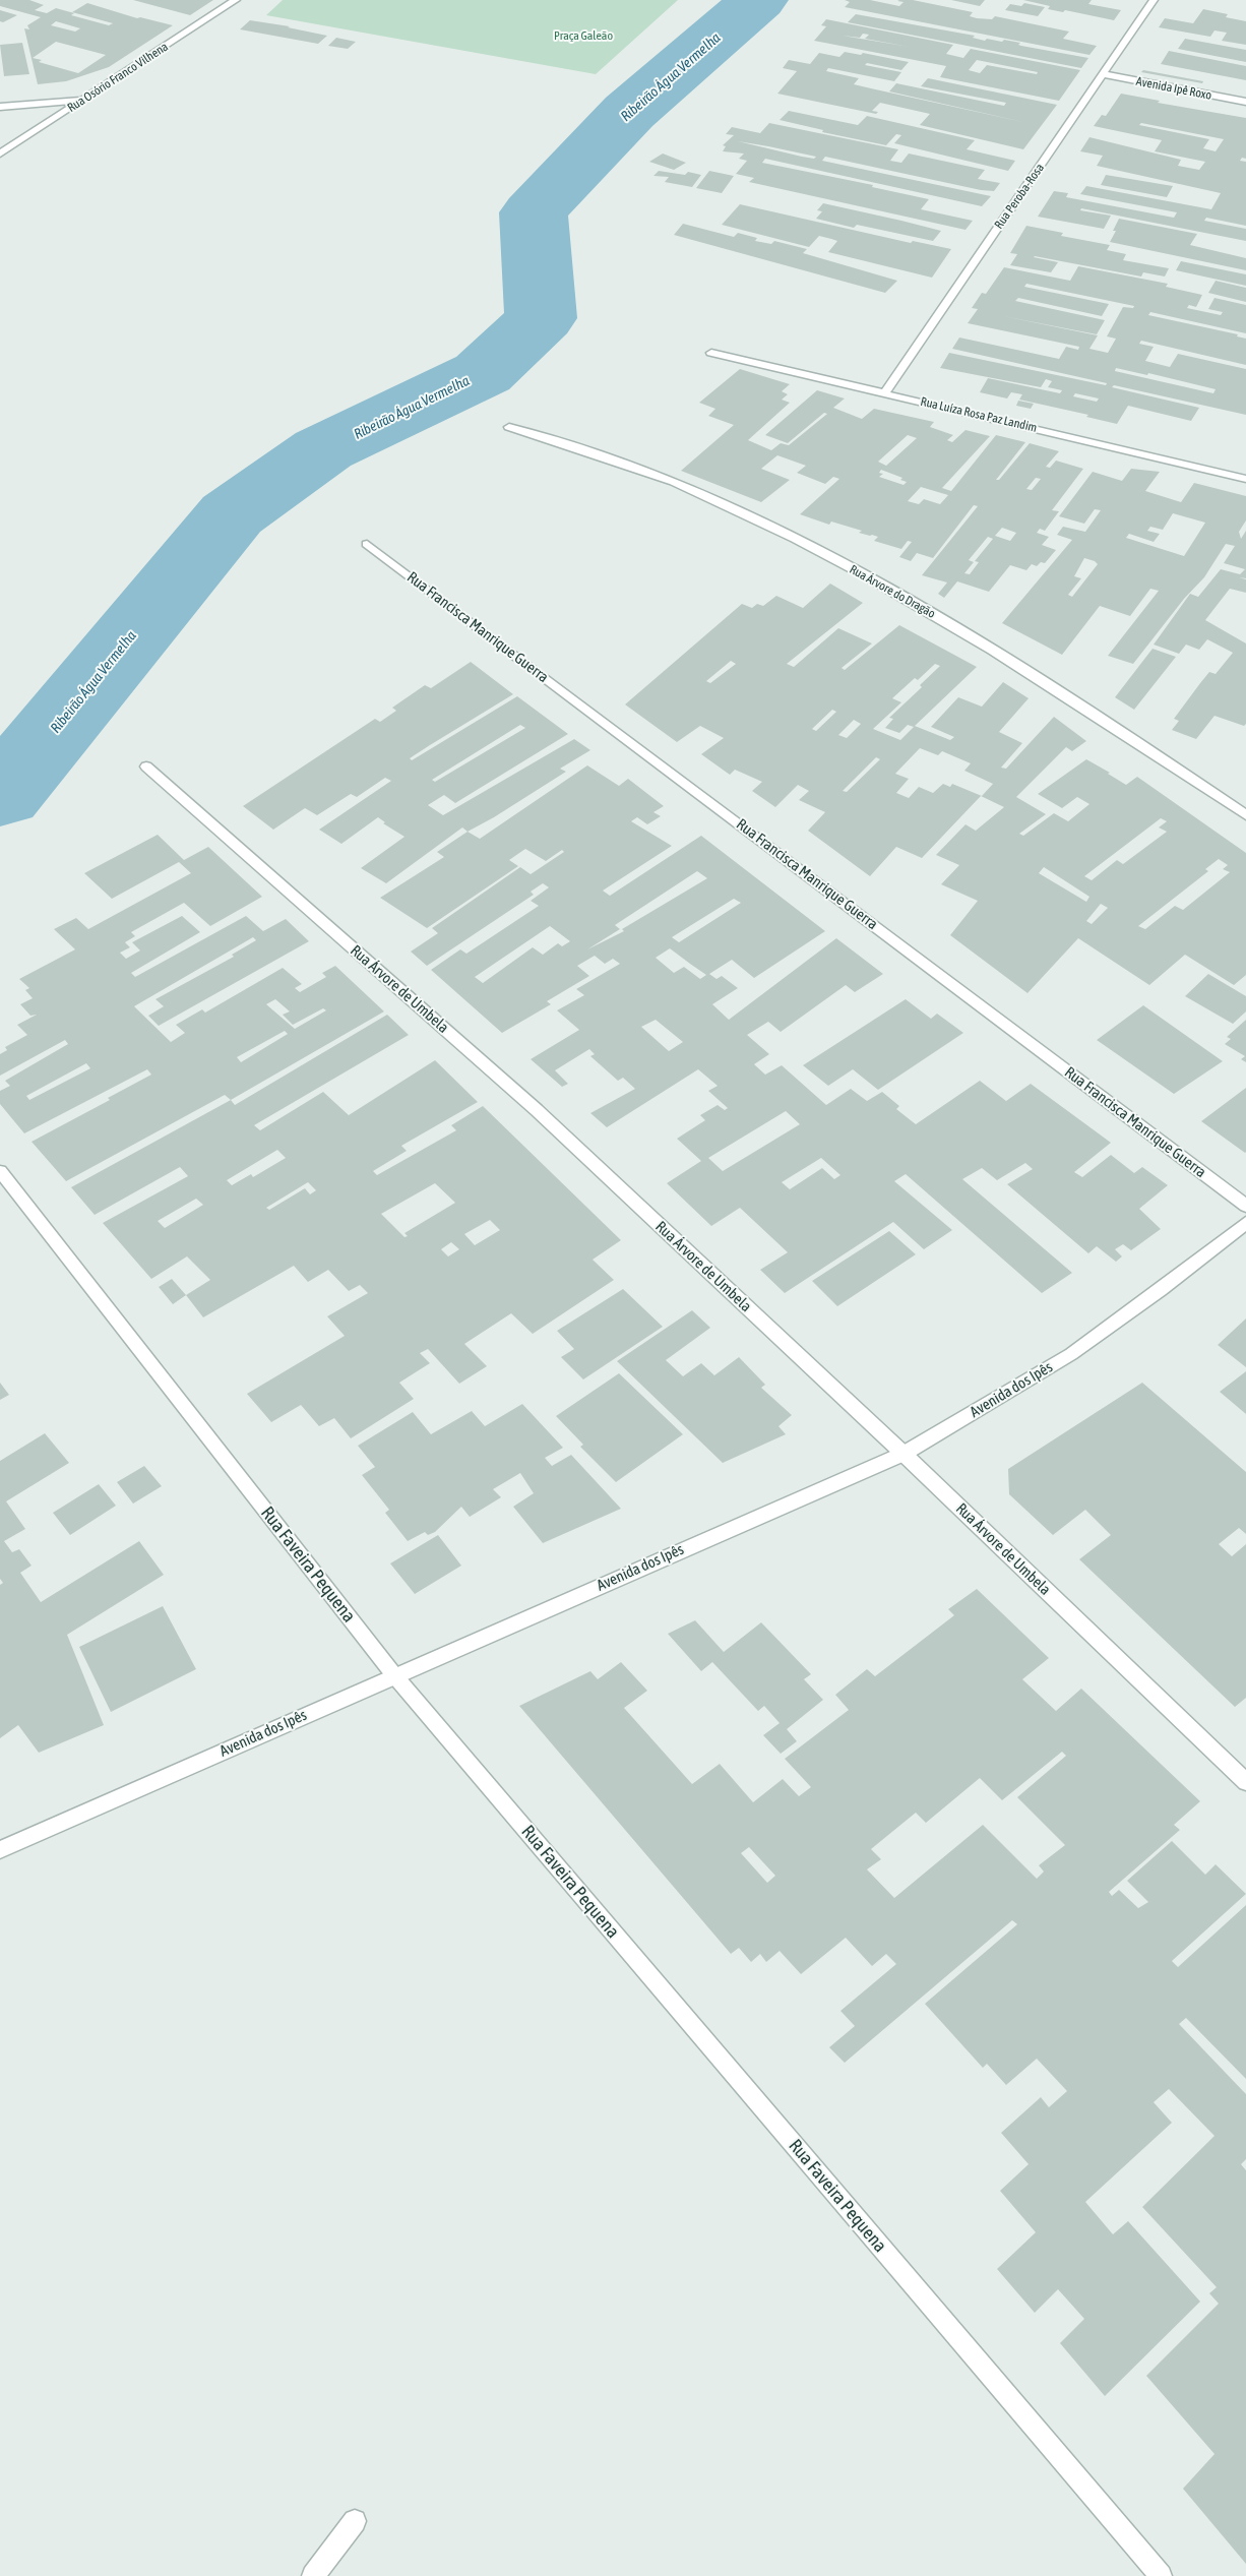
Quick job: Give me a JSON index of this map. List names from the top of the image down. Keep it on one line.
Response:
{"streets":{"street":["Rua Osório Franco Vilhena","Avenida Ipê Roxo","Rua Peroba-Rosa","Rua Luíza Rosa Paz Landim","Rua Árvore do Dragão","Rua Francisca Manrique Guerra","Rua Árvore de Umbela","Avenida dos Ipês","Rua Faveira Pequena"]},"crossings":[["Avenida Ipê Roxo","Rua Peroba-Rosa"],["Rua Peroba-Rosa","Rua Luíza Rosa Paz Landim"],["Rua Árvore de Umbela","Avenida dos Ipês"],["Avenida dos Ipês","Rua Faveira Pequena"]],"water":["Ribeirão Água Vermelha"],"parks":["Praça Galeão"]}
